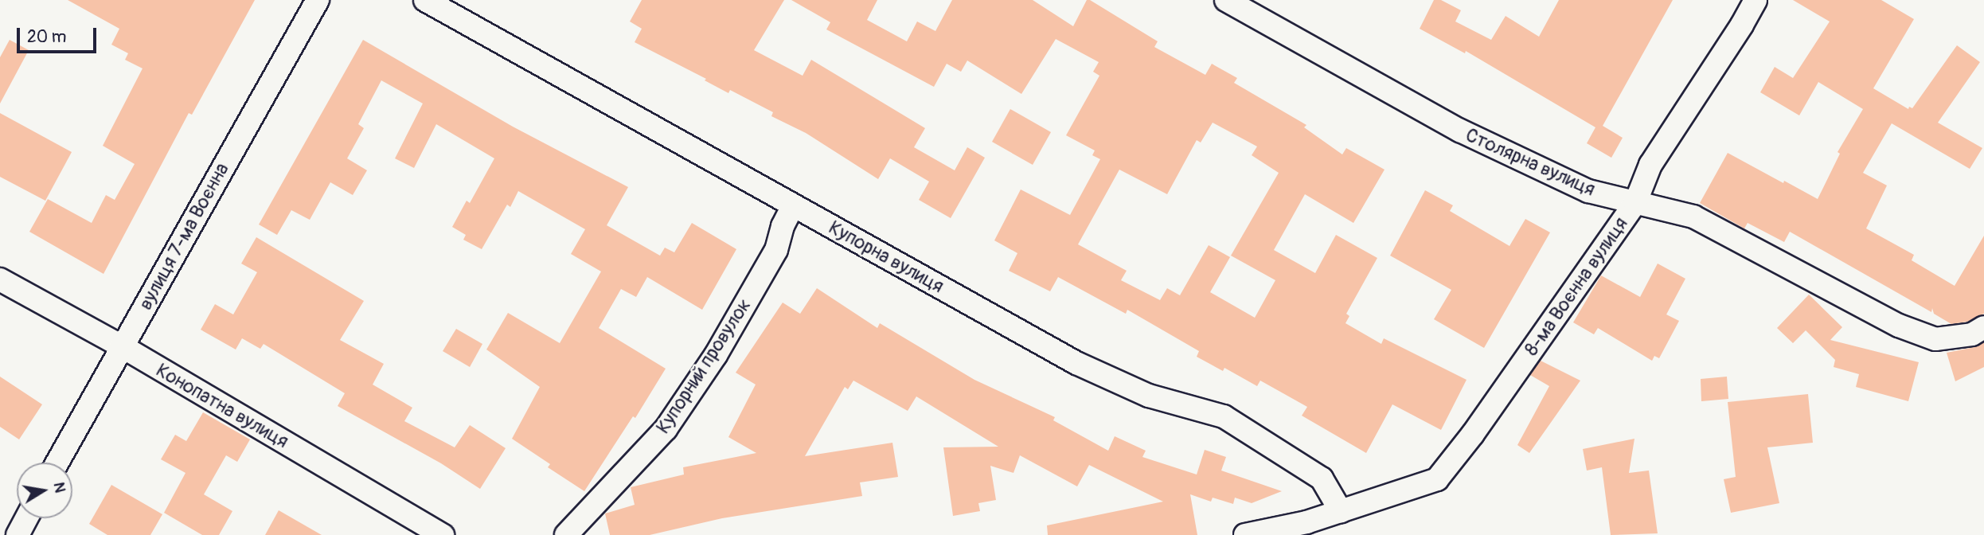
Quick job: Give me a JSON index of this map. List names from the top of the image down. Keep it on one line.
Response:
{"streets":{"street":["Столярна вулиця","вулиця 7-ма Воєнна","Купорна вулиця","8-ма Воєнна вулиця","Купорний провулок","Конопатна вулиця"]},"crossings":[["Столярна вулиця","8-ма Воєнна вулиця"],["вулиця 7-ма Воєнна","Конопатна вулиця"],["Купорна вулиця","8-ма Воєнна вулиця"],["Купорна вулиця","Купорний провулок"]],"scale_bar":"20 m","north":"right"}
